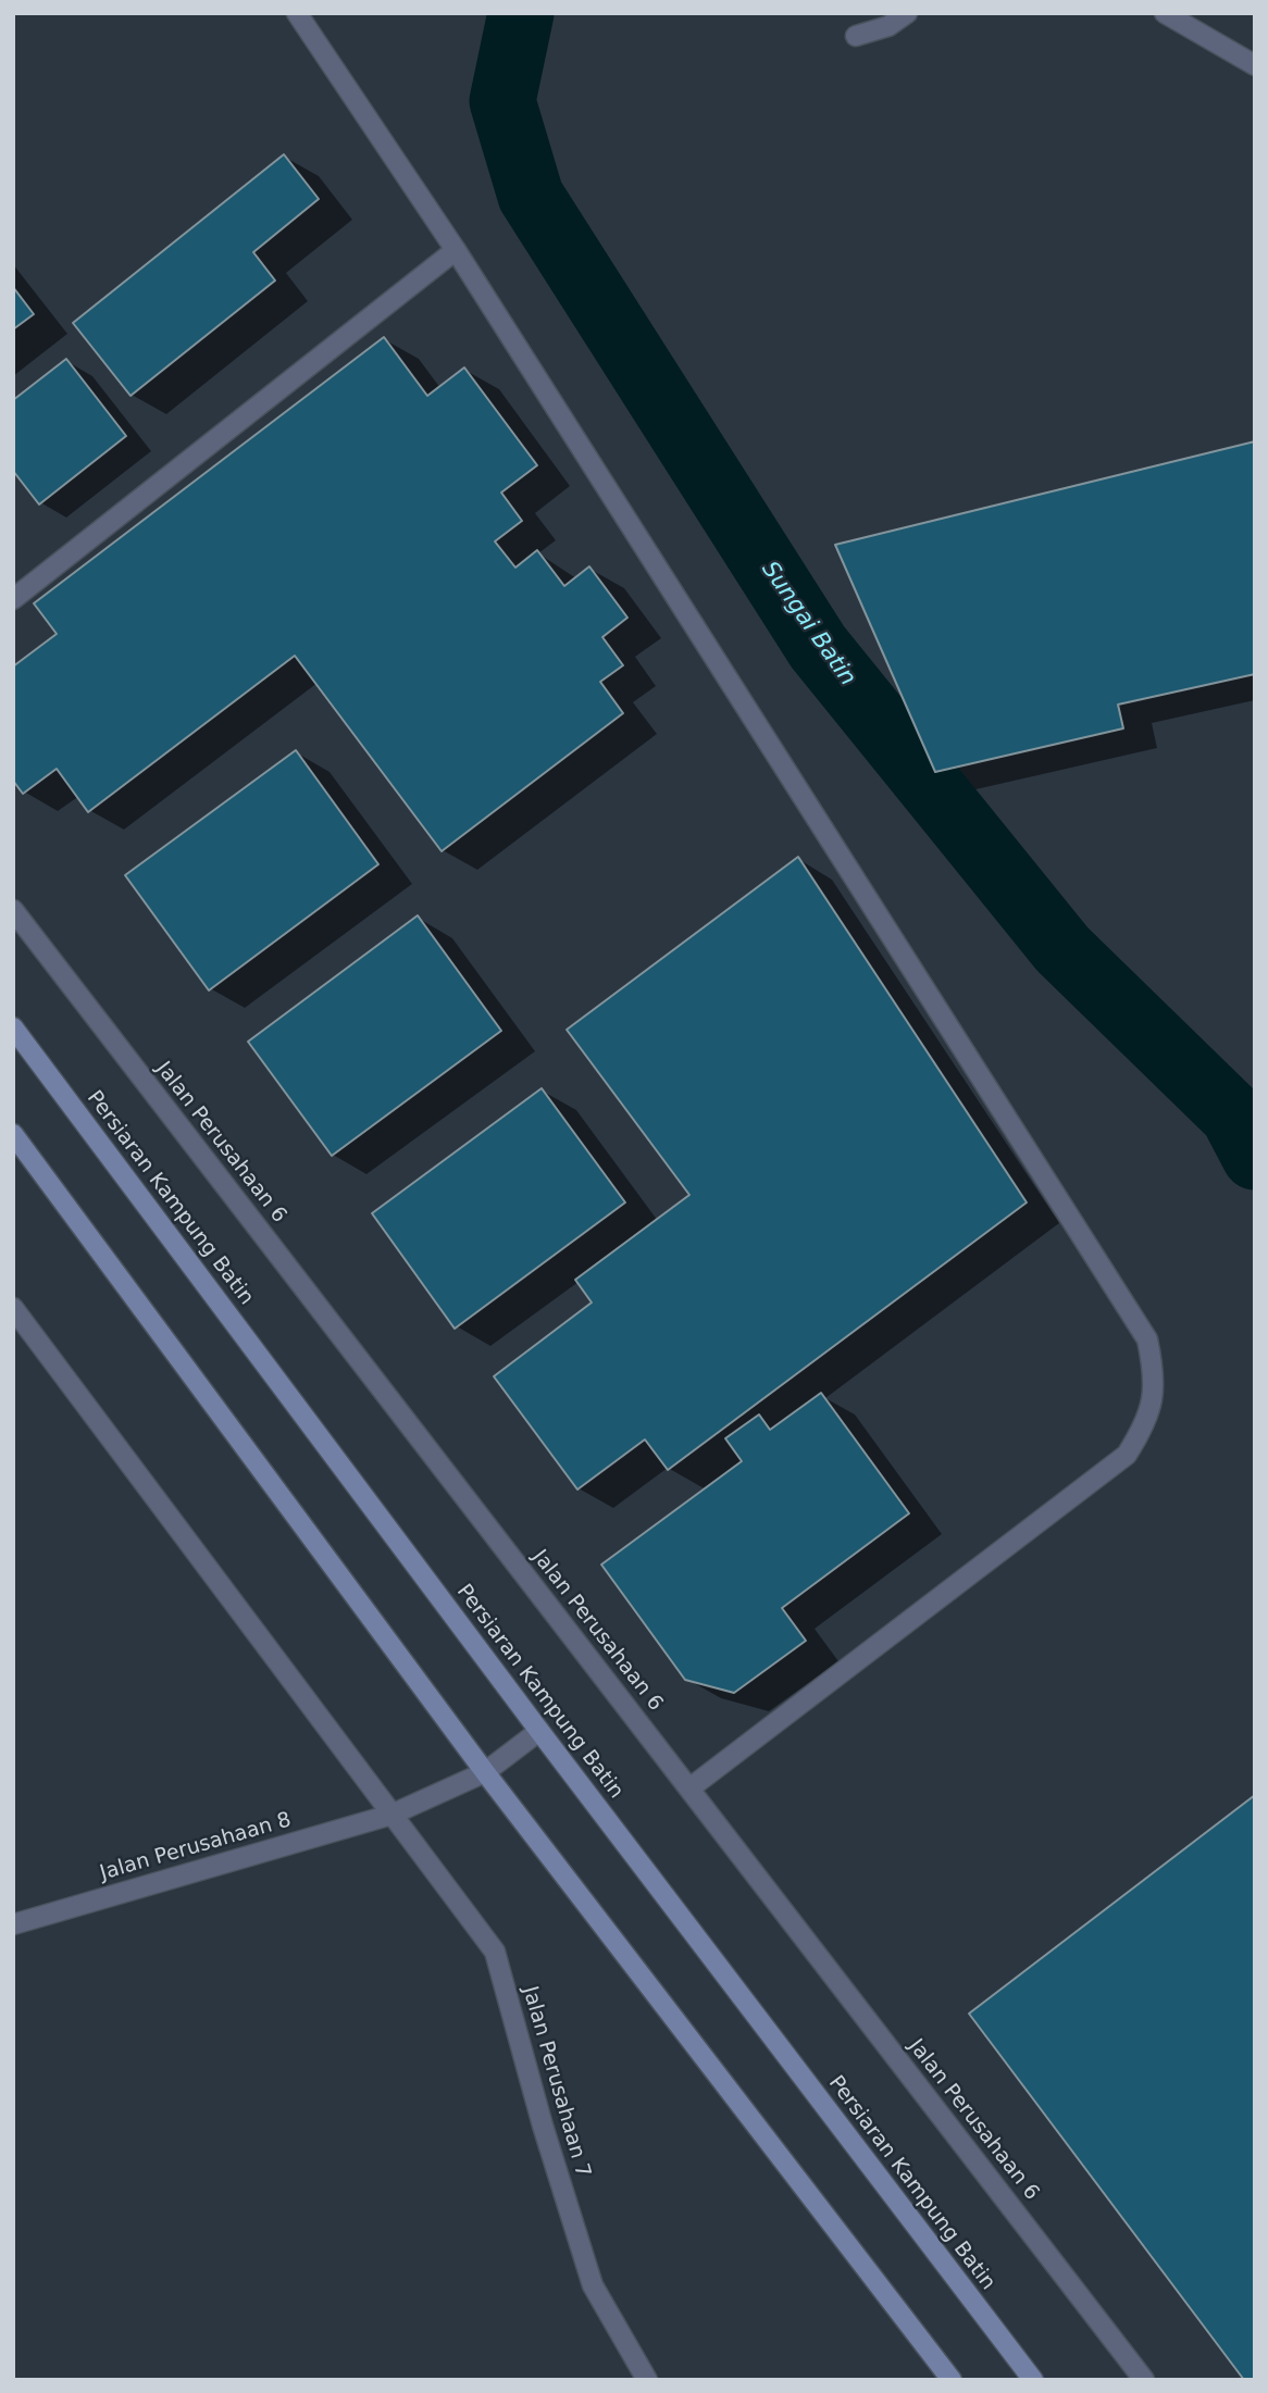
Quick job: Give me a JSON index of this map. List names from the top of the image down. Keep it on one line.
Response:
{"streets":{"street":["Jalan Perusahaan 6","Persiaran Kampung Batin","Jalan Perusahaan 8","Jalan Perusahaan 7"]},"crossings":[["Persiaran Kampung Batin","Jalan Perusahaan 8"],["Jalan Perusahaan 8","Jalan Perusahaan 7"]],"water":["Sungai Batin"]}
